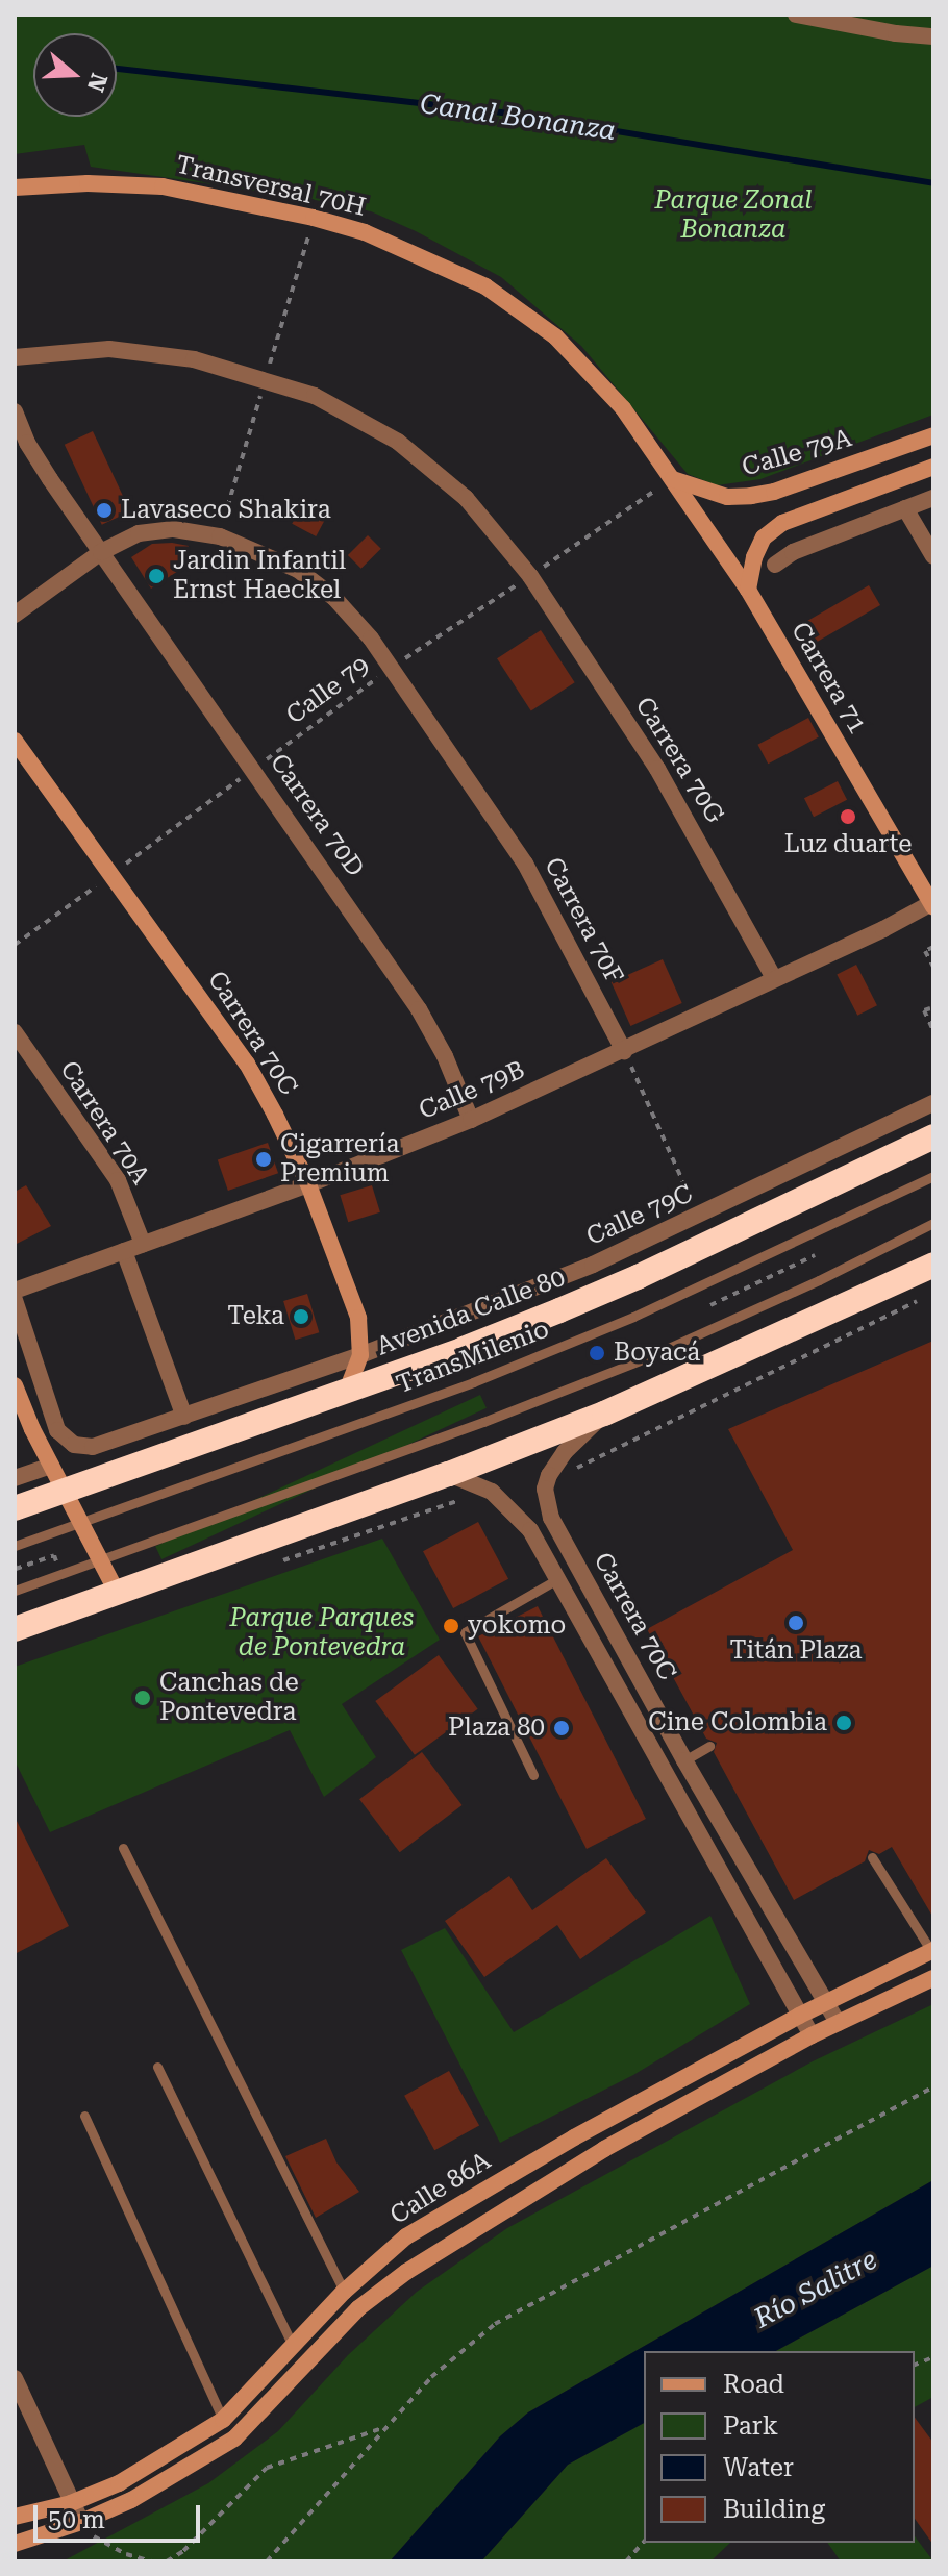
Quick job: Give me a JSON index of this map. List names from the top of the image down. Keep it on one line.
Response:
{"streets":{"highway":["Avenida Calle 80"],"street":["Transversal 70H","Calle 79A","Carrera 71","Carrera 70G","Carrera 70D","Carrera 70F","Carrera 70C","Calle 79B","Carrera 70A","Calle 79C","Calle 86A"],"lane":["TransMilenio"],"path":["Calle 79"]},"crossings":[["Transversal 70H","Calle 79A"],["Transversal 70H","Carrera 71"],["Transversal 70H","Calle 79"],["Calle 79A","Carrera 71"],["Calle 79A","Calle 79"],["Carrera 71","Calle 79"],["Carrera 71","Calle 79B"],["Calle 79","Carrera 70G"],["Calle 79","Carrera 70D"],["Calle 79","Carrera 70F"],["Calle 79","Carrera 70C"],["Carrera 70G","Calle 79B"],["Carrera 70D","Carrera 70F"],["Carrera 70D","Calle 79B"],["Carrera 70F","Calle 79B"],["Carrera 70C","Calle 79B"],["Carrera 70C","Calle 79C"],["Carrera 70C","Avenida Calle 80"],["Carrera 70C","Calle 86A"],["Calle 79B","Carrera 70A"]],"water":["Canal Bonanza","Río Salitre"],"parks":["Parque Zonal Bonanza","Parque Parques de Pontevedra"],"places":["Lavaseco Shakira","Jardin Infantil Ernst Haeckel","Luz duarte","Cigarrería Premium","Teka","Boyacá","Titán Plaza","yokomo","Canchas de Pontevedra","Cine Colombia","Plaza 80"],"legend":["Road","Park","Water","Building"],"scale_bar":"50 m","north":"right"}
